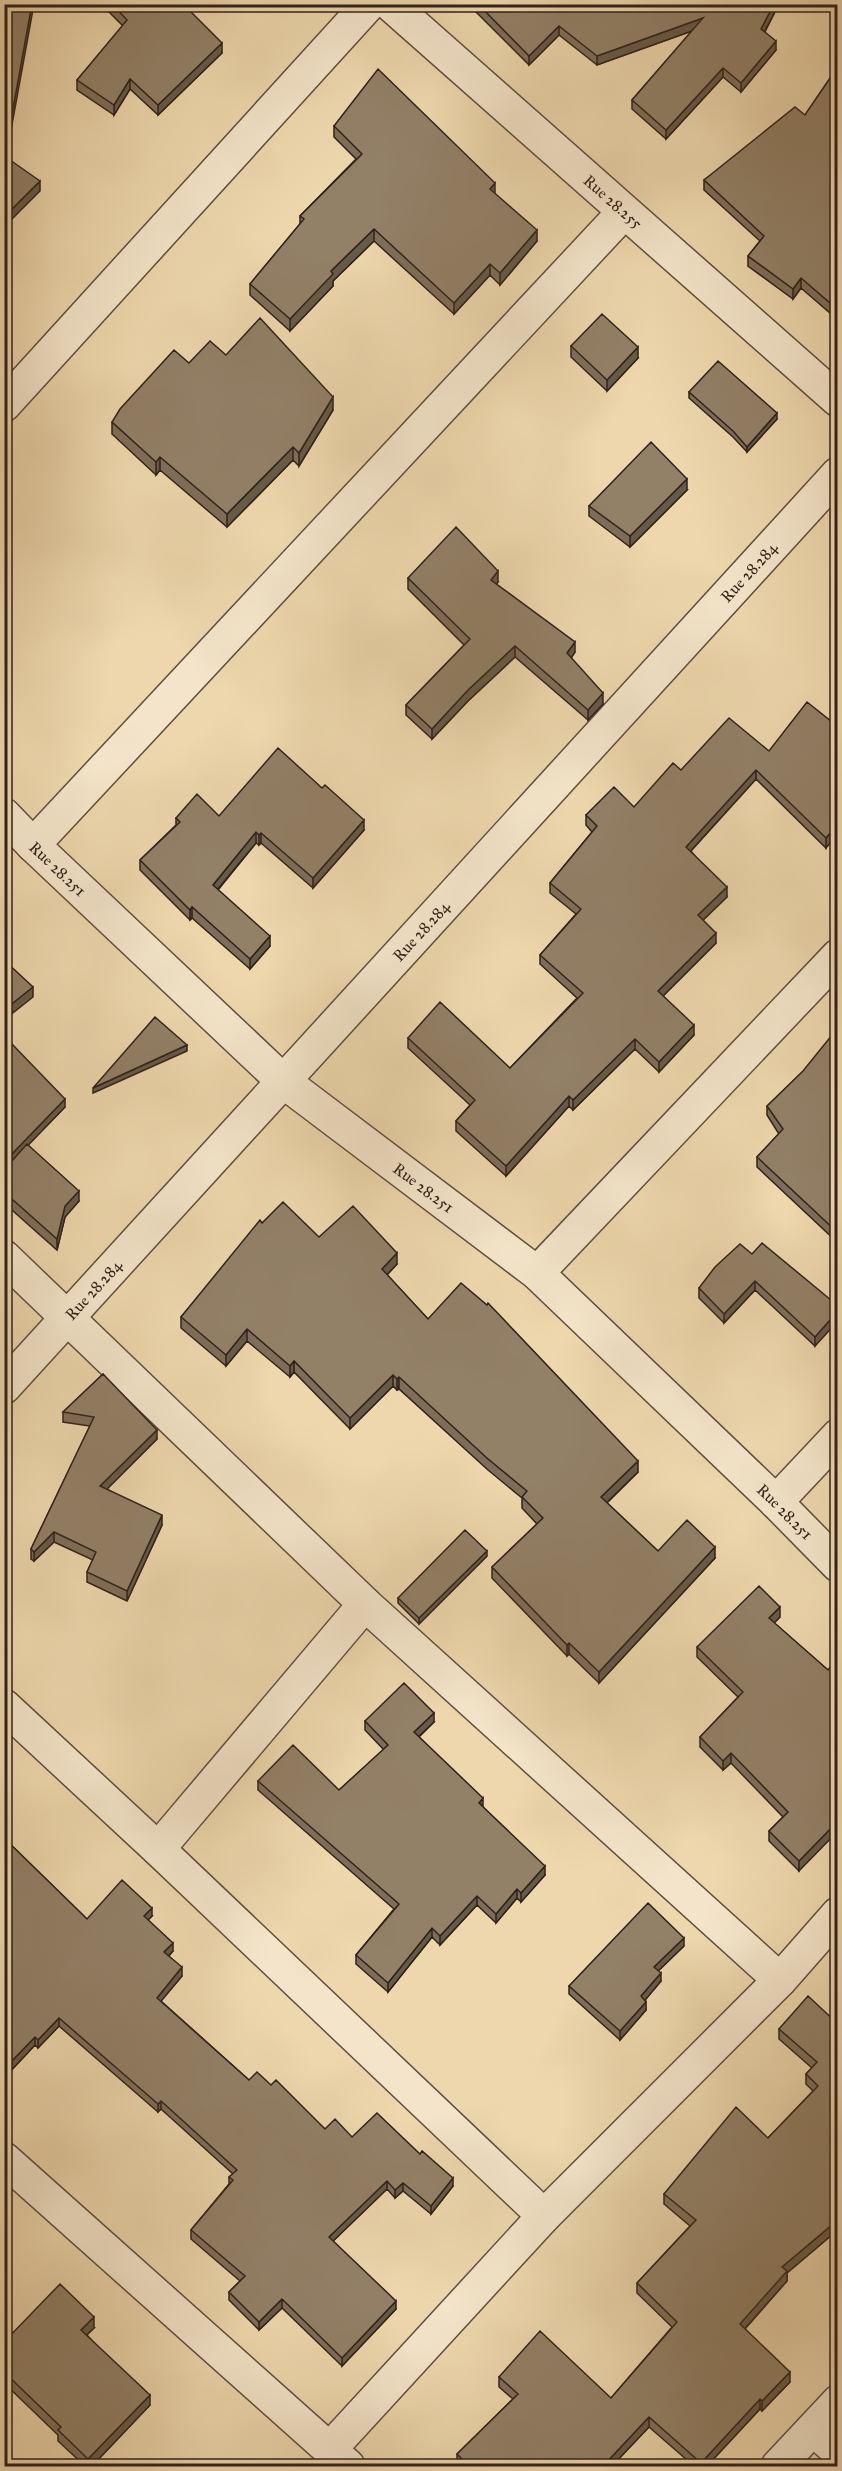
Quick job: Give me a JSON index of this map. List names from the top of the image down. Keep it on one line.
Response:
{"streets":{"street":["Rue 28.255","Rue 28.284","Rue 28.251"]},"crossings":[["Rue 28.284","Rue 28.251"]]}
